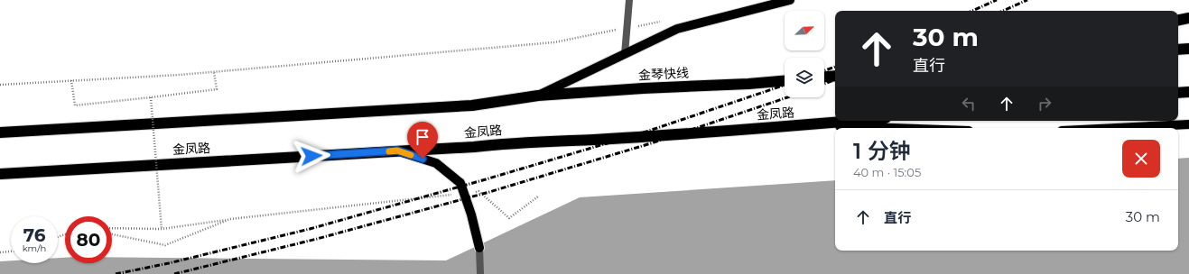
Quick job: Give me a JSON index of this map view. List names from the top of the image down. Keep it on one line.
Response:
{"streets":{"highway":["金琴快线","金凤路"]},"north":"top right","page":{"turn":["30 m","直行"],"heading":["1 分钟","40 m · 15:05"],"list":[{"name":"直行","value":"30 m"}],"speed":"76 km/h","limit":"80"}}
